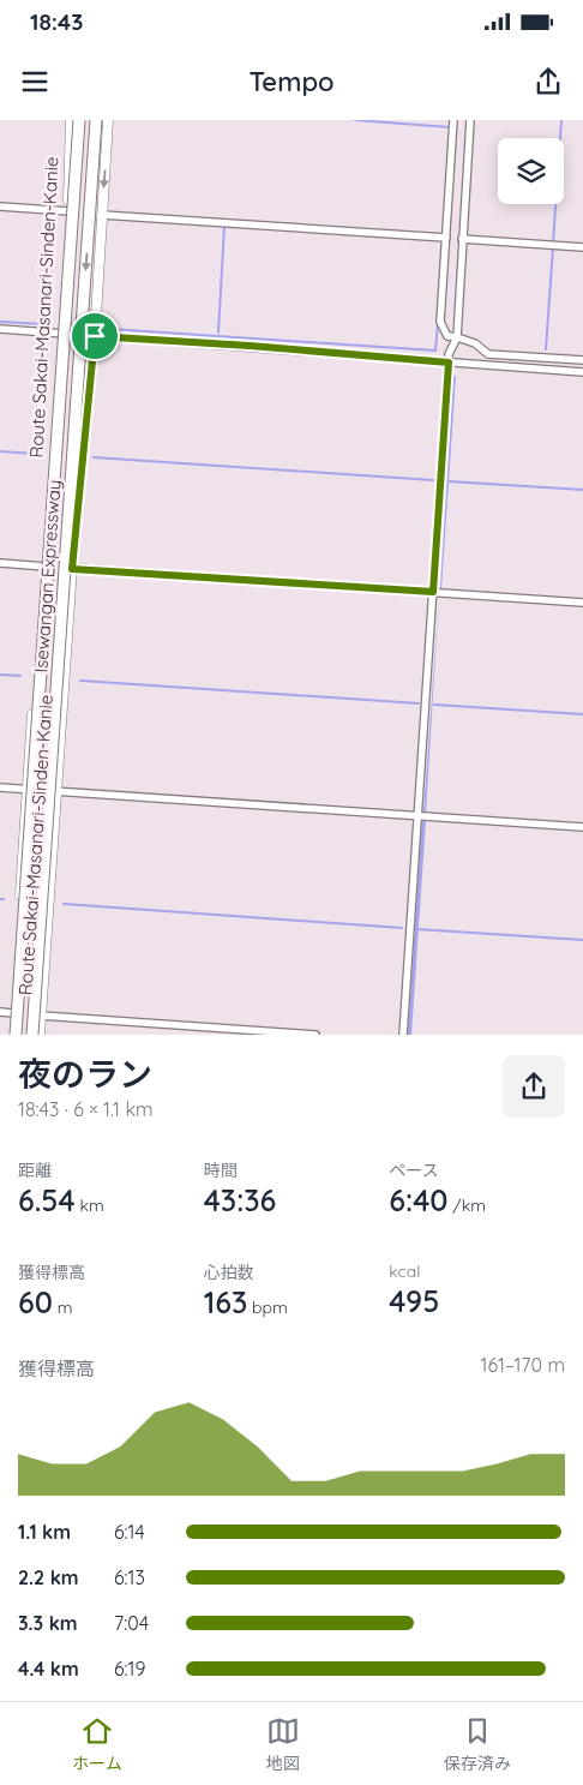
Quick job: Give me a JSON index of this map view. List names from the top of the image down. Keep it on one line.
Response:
{"streets":{"highway":["Isewangan Expressway"],"main road":["Route Sakai-Masanari-Sinden-Kanie"]},"crossings":[["Route Sakai-Masanari-Sinden-Kanie","Isewangan Expressway"]],"page":{"status":"18:43","header":"Tempo","heading":["夜のラン","18:43 · 6 × 1.1 km"],"stats":[["距離","6.54 km"],["時間","43:36"],["ペース","6:40 /km"],["獲得標高","60 m"],["心拍数","163 bpm"],["kcal","495"]],"chart":["獲得標高","161–170 m"],"list":[{"name":"1.1 km","note":"6:14"},{"name":"2.2 km","note":"6:13"},{"name":"3.3 km","note":"7:04"},{"name":"4.4 km","note":"6:19"}],"tabs":["ホーム","地図","保存済み"]}}
